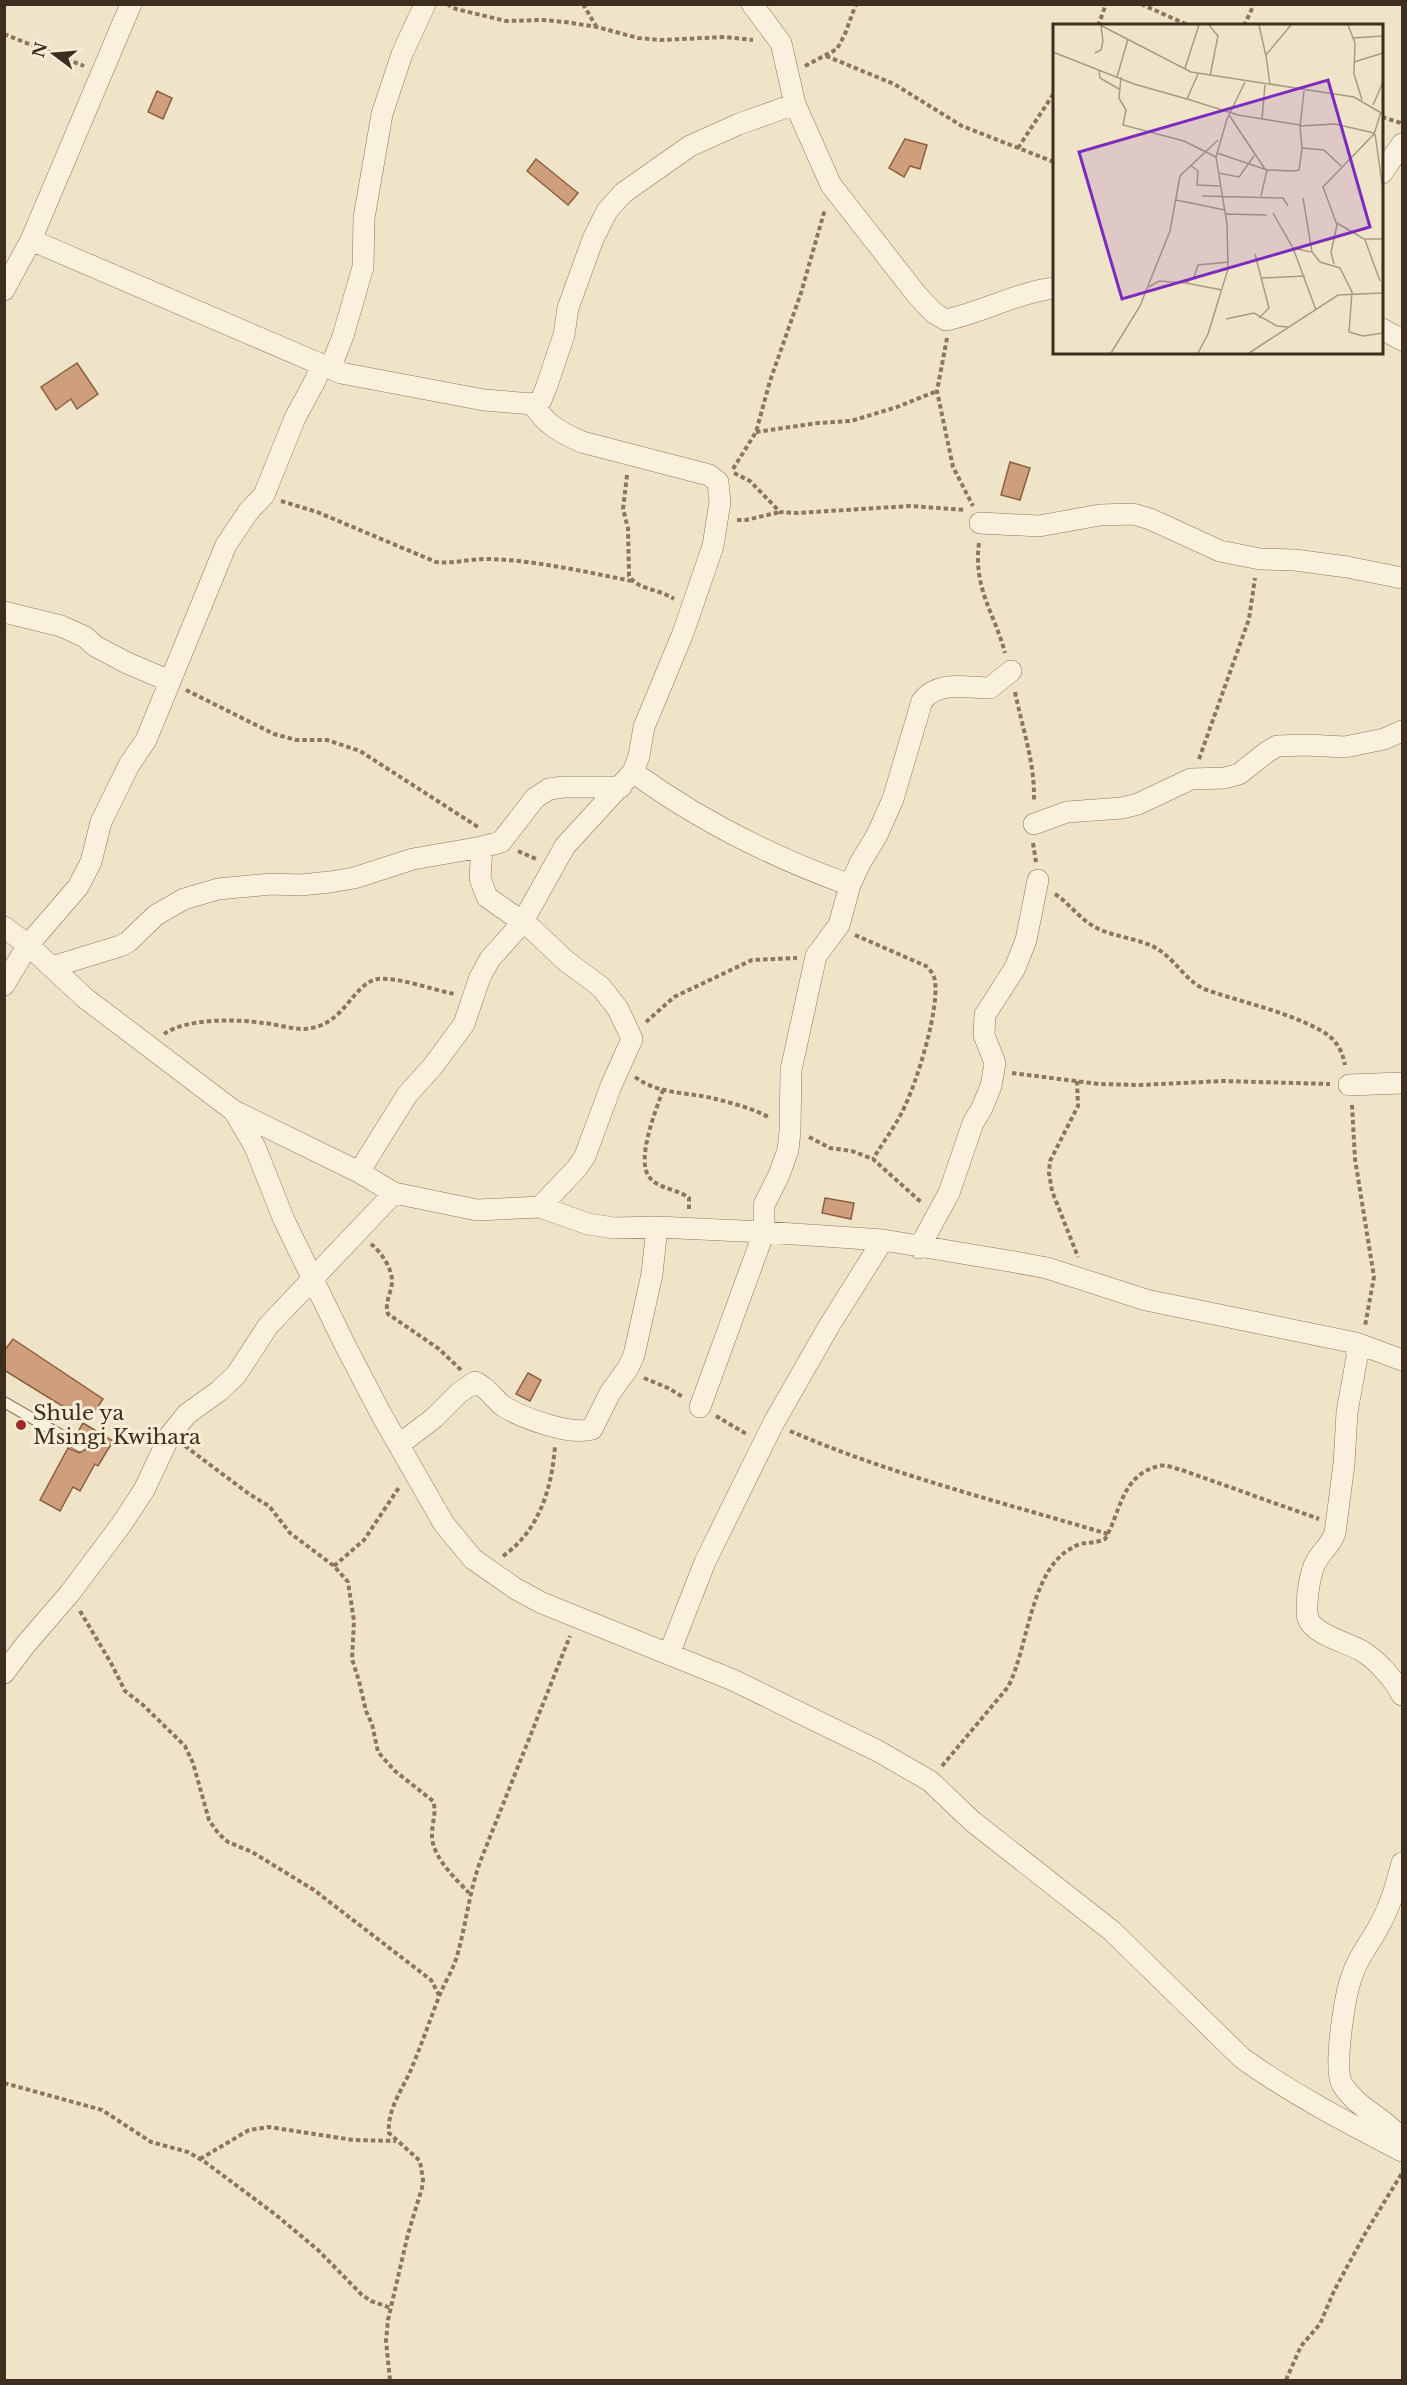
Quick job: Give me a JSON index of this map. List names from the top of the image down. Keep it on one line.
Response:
{"places":["Shule ya Msingi Kwihara"],"north":"left"}
